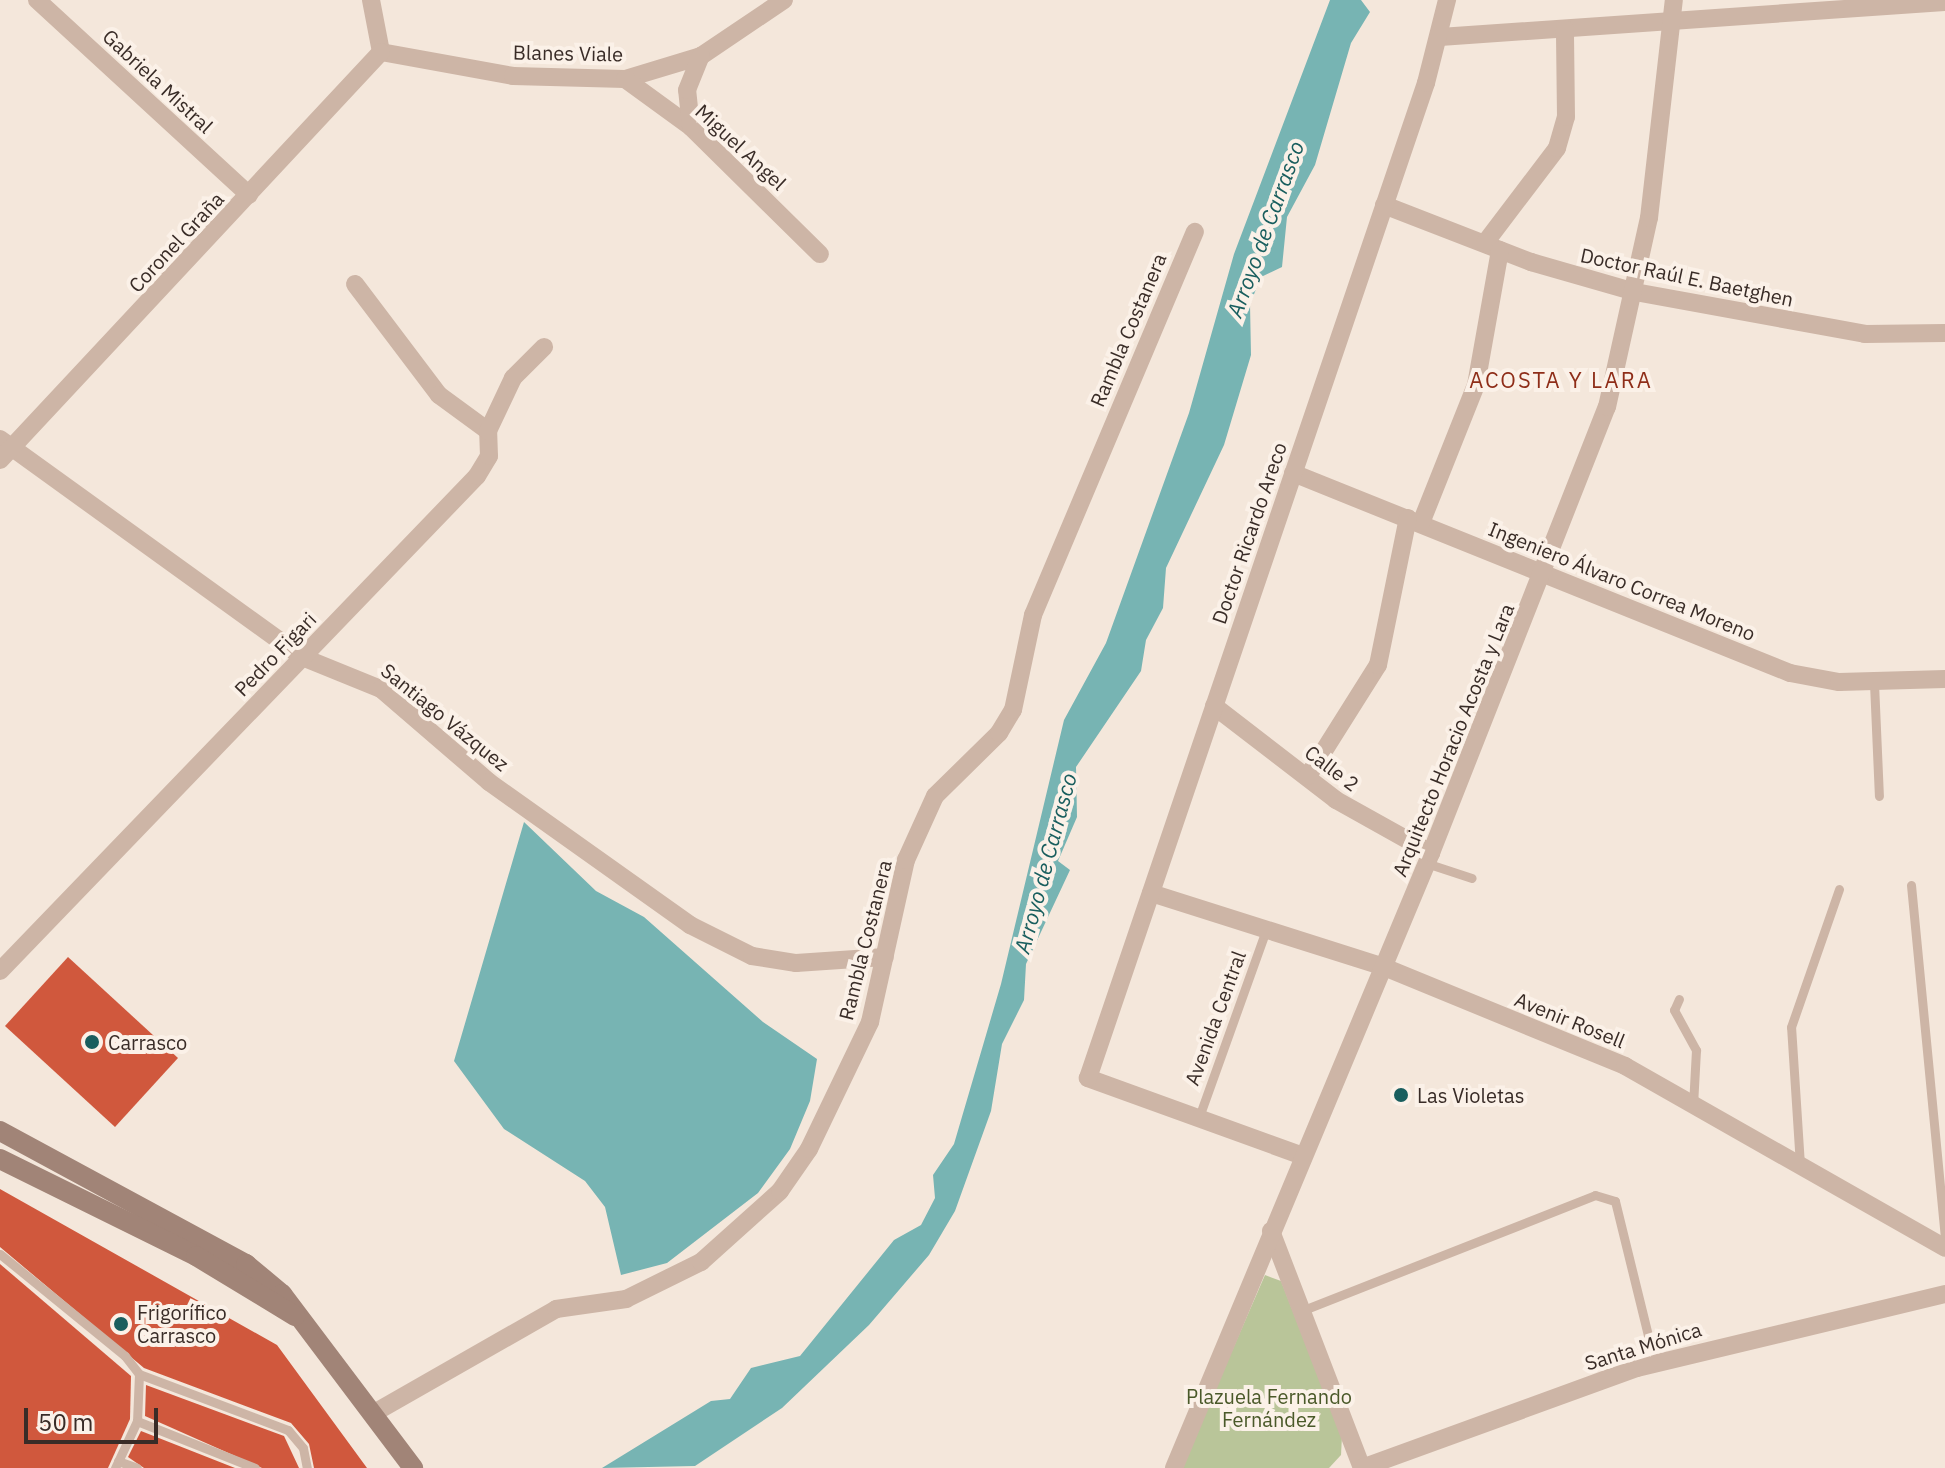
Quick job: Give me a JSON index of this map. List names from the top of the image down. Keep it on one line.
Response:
{"streets":{"street":["Blanes Viale","Gabriela Mistral","Miguel Angel","Coronel Graña","Doctor Raúl E. Baetghen","Rambla Costanera","Doctor Ricardo Areco","Ingeniero Álvaro Correa Moreno","Pedro Figari","Santiago Vázquez","Arquitecto Horacio Acosta y Lara","Calle 2","Avenir Rosell","Santa Mónica"],"lane":["Avenida Central"]},"crossings":[["Blanes Viale","Miguel Angel"],["Blanes Viale","Coronel Graña"],["Gabriela Mistral","Coronel Graña"],["Coronel Graña","Santiago Vázquez"],["Doctor Raúl E. Baetghen","Doctor Ricardo Areco"],["Doctor Raúl E. Baetghen","Arquitecto Horacio Acosta y Lara"],["Rambla Costanera","Santiago Vázquez"],["Doctor Ricardo Areco","Ingeniero Álvaro Correa Moreno"],["Doctor Ricardo Areco","Calle 2"],["Doctor Ricardo Areco","Avenida Central"],["Doctor Ricardo Areco","Avenir Rosell"],["Ingeniero Álvaro Correa Moreno","Arquitecto Horacio Acosta y Lara"],["Pedro Figari","Santiago Vázquez"],["Arquitecto Horacio Acosta y Lara","Calle 2"],["Arquitecto Horacio Acosta y Lara","Avenir Rosell"],["Avenida Central","Avenir Rosell"]],"districts":["ACOSTA Y LARA"],"water":["Arroyo de Carrasco"],"parks":["Plazuela Fernando Fernández"],"places":["Carrasco","Las Violetas","Frigorífico Carrasco"],"scale_bar":"50 m"}
